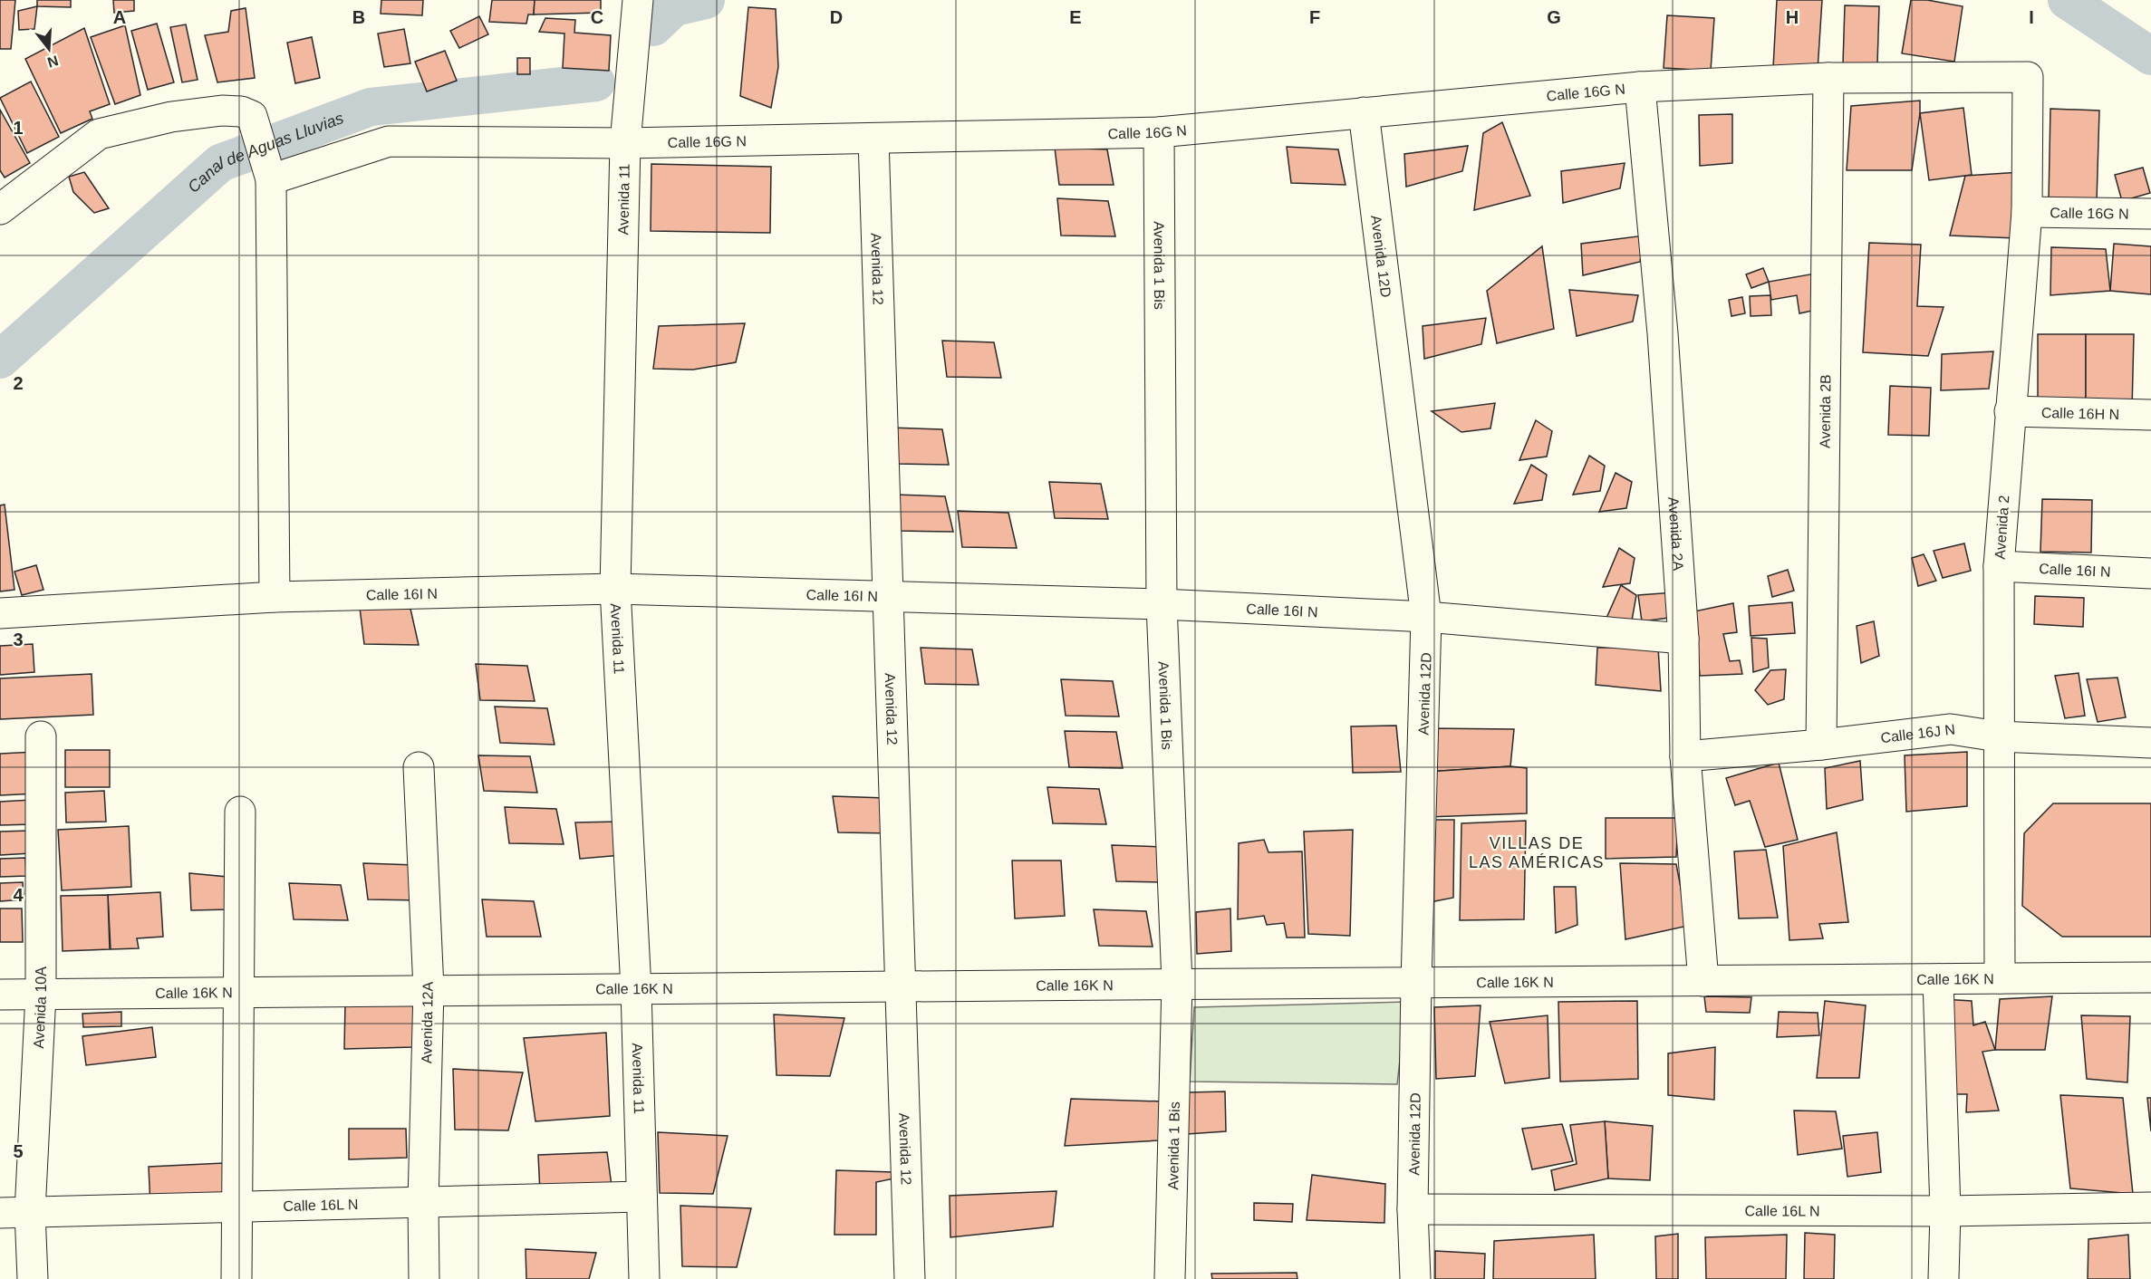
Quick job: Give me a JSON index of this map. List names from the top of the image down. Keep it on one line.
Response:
{"streets":{"street":["Calle 16G N","Avenida 11","Avenida 12D","Avenida 1 Bis","Avenida 12","Avenida 2B","Calle 16H N","Avenida 2","Avenida 2A","Calle 16I N","Calle 16J N","Calle 16K N","Avenida 10A","Avenida 12A","Calle 16L N"]},"crossings":[["Calle 16G N","Avenida 11"],["Calle 16G N","Avenida 12D"],["Calle 16G N","Avenida 1 Bis"],["Calle 16G N","Avenida 12"],["Calle 16G N","Avenida 2B"],["Calle 16G N","Avenida 2"],["Calle 16G N","Avenida 2A"],["Avenida 11","Calle 16I N"],["Avenida 11","Calle 16K N"],["Avenida 11","Calle 16L N"],["Avenida 12D","Calle 16I N"],["Avenida 12D","Calle 16K N"],["Avenida 12D","Calle 16L N"],["Avenida 1 Bis","Calle 16I N"],["Avenida 1 Bis","Calle 16K N"],["Avenida 12","Calle 16I N"],["Avenida 12","Calle 16K N"],["Avenida 2B","Calle 16J N"],["Calle 16H N","Avenida 2"],["Avenida 2","Calle 16I N"],["Avenida 2","Calle 16J N"],["Avenida 2","Calle 16K N"],["Avenida 2A","Calle 16I N"],["Avenida 2A","Calle 16J N"],["Avenida 2A","Calle 16K N"],["Calle 16K N","Avenida 10A"],["Calle 16K N","Avenida 12A"],["Avenida 10A","Calle 16L N"],["Avenida 12A","Calle 16L N"]],"districts":["VILLAS DE LAS AMÉRICAS"],"water":["Canal de Aguas Lluvias"],"north":"bottom","grid":{"columns":["A","B","C","D","E","F","G","H","I"],"rows":["1","2","3","4","5"]}}
